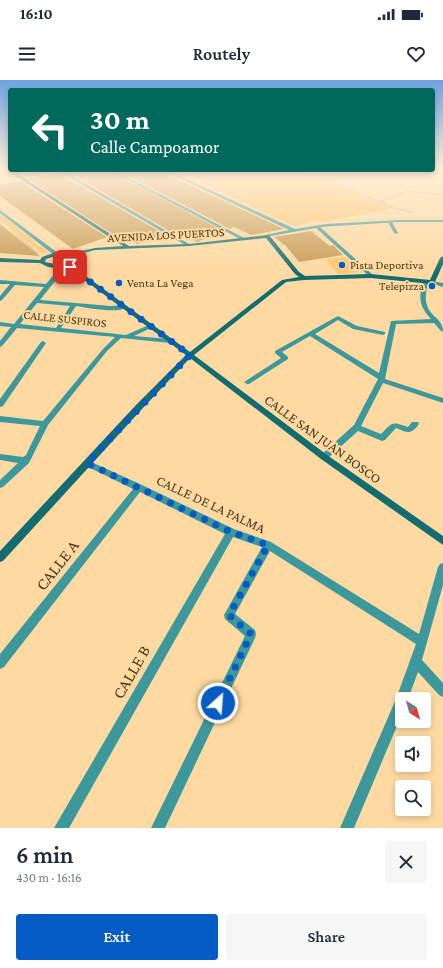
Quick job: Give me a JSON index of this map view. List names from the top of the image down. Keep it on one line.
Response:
{"streets":{"street":["AVENIDA LOS PUERTOS","CALLE SUSPIROS","CALLE SAN JUAN BOSCO","CALLE DE LA PALMA","CALLE A","CALLE B"]},"crossings":[["CALLE SUSPIROS","CALLE SAN JUAN BOSCO"],["CALLE DE LA PALMA","CALLE A"],["CALLE DE LA PALMA","CALLE B"]],"places":["Pista Deportiva","Venta La Vega","Telepizza"],"north":"bottom right","page":{"status":"16:10","header":"Routely","turn":["30 m","Calle Campoamor"],"heading":["6 min","430 m · 16:16"],"buttons":["Exit","Share"]}}
